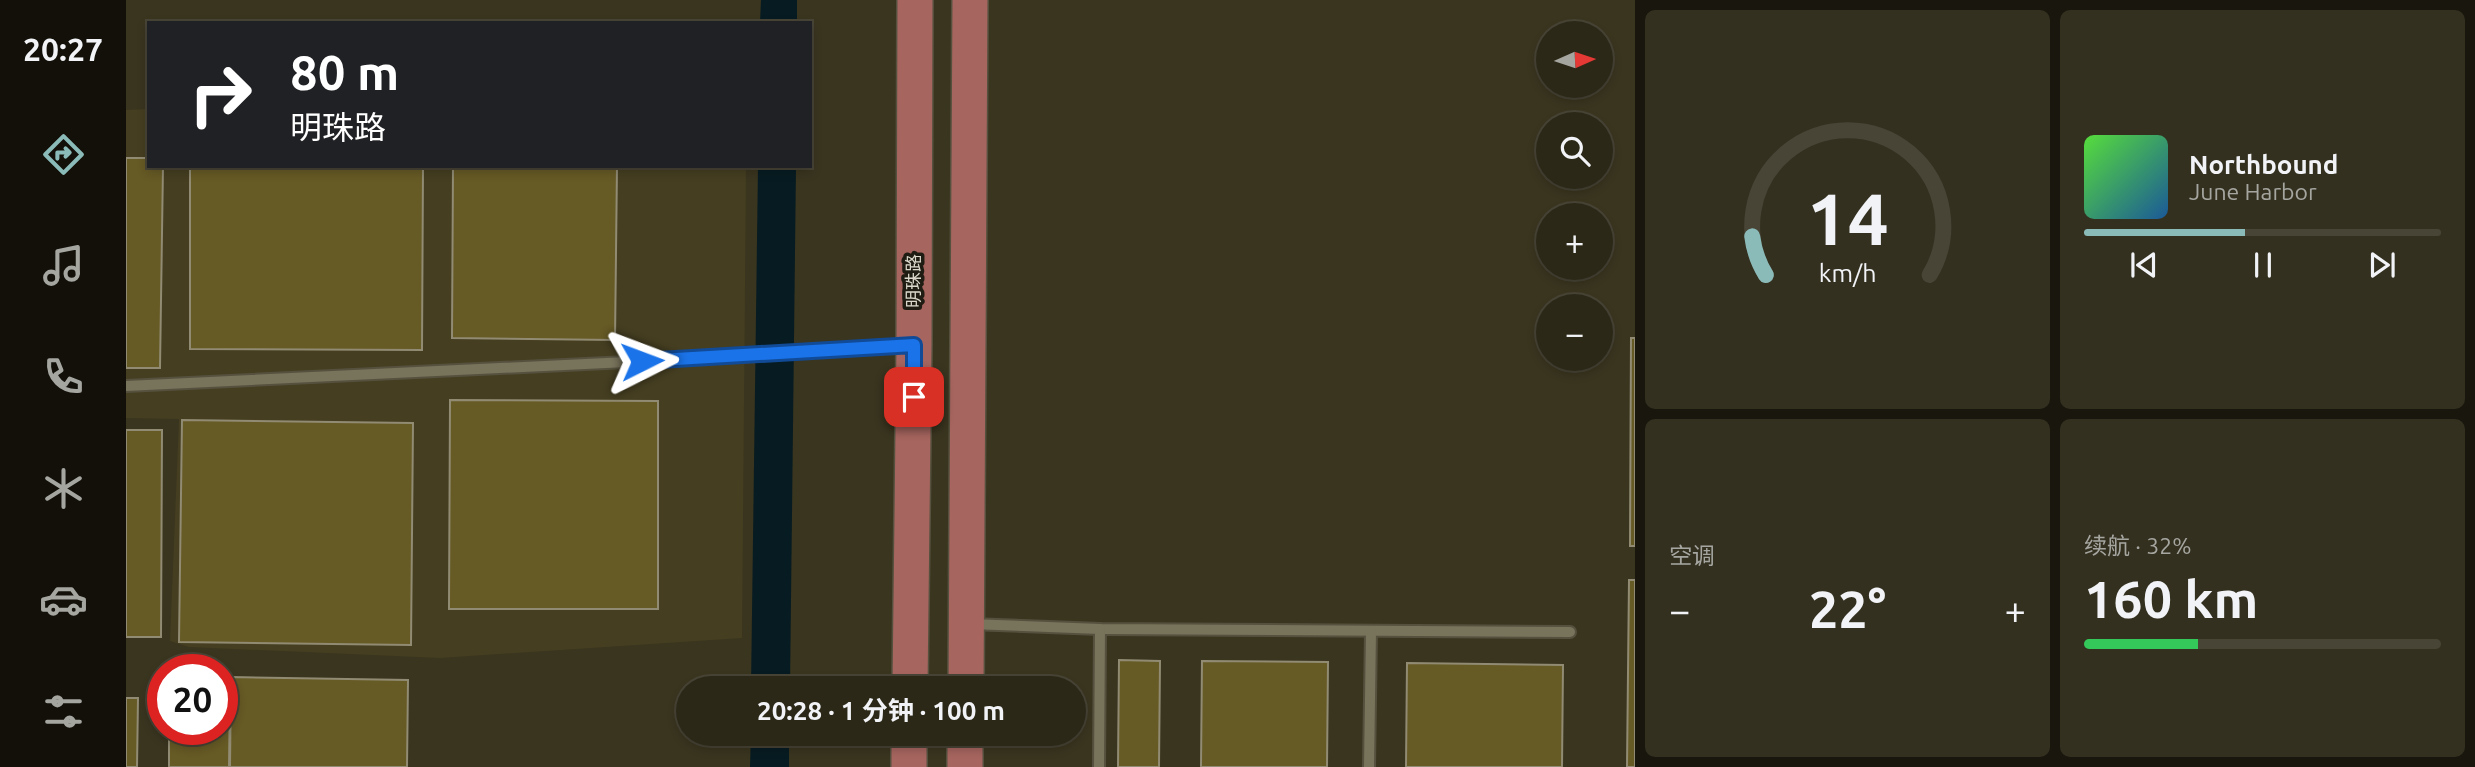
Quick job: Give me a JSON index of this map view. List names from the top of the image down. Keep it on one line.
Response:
{"streets":{"main road":["明珠路"]},"north":"right","page":{"tabs":"20:27","map_buttons":["+","−"],"turn":["80 m","明珠路"],"song":["Northbound","June Harbor"],"tile":["空调",["续航 · 32%","160 km"]],"heat":["−","22°","+"],"limit":"20","trip":"20:28 · 1 分钟 · 100 m","gauge":["14","km/h"]}}
